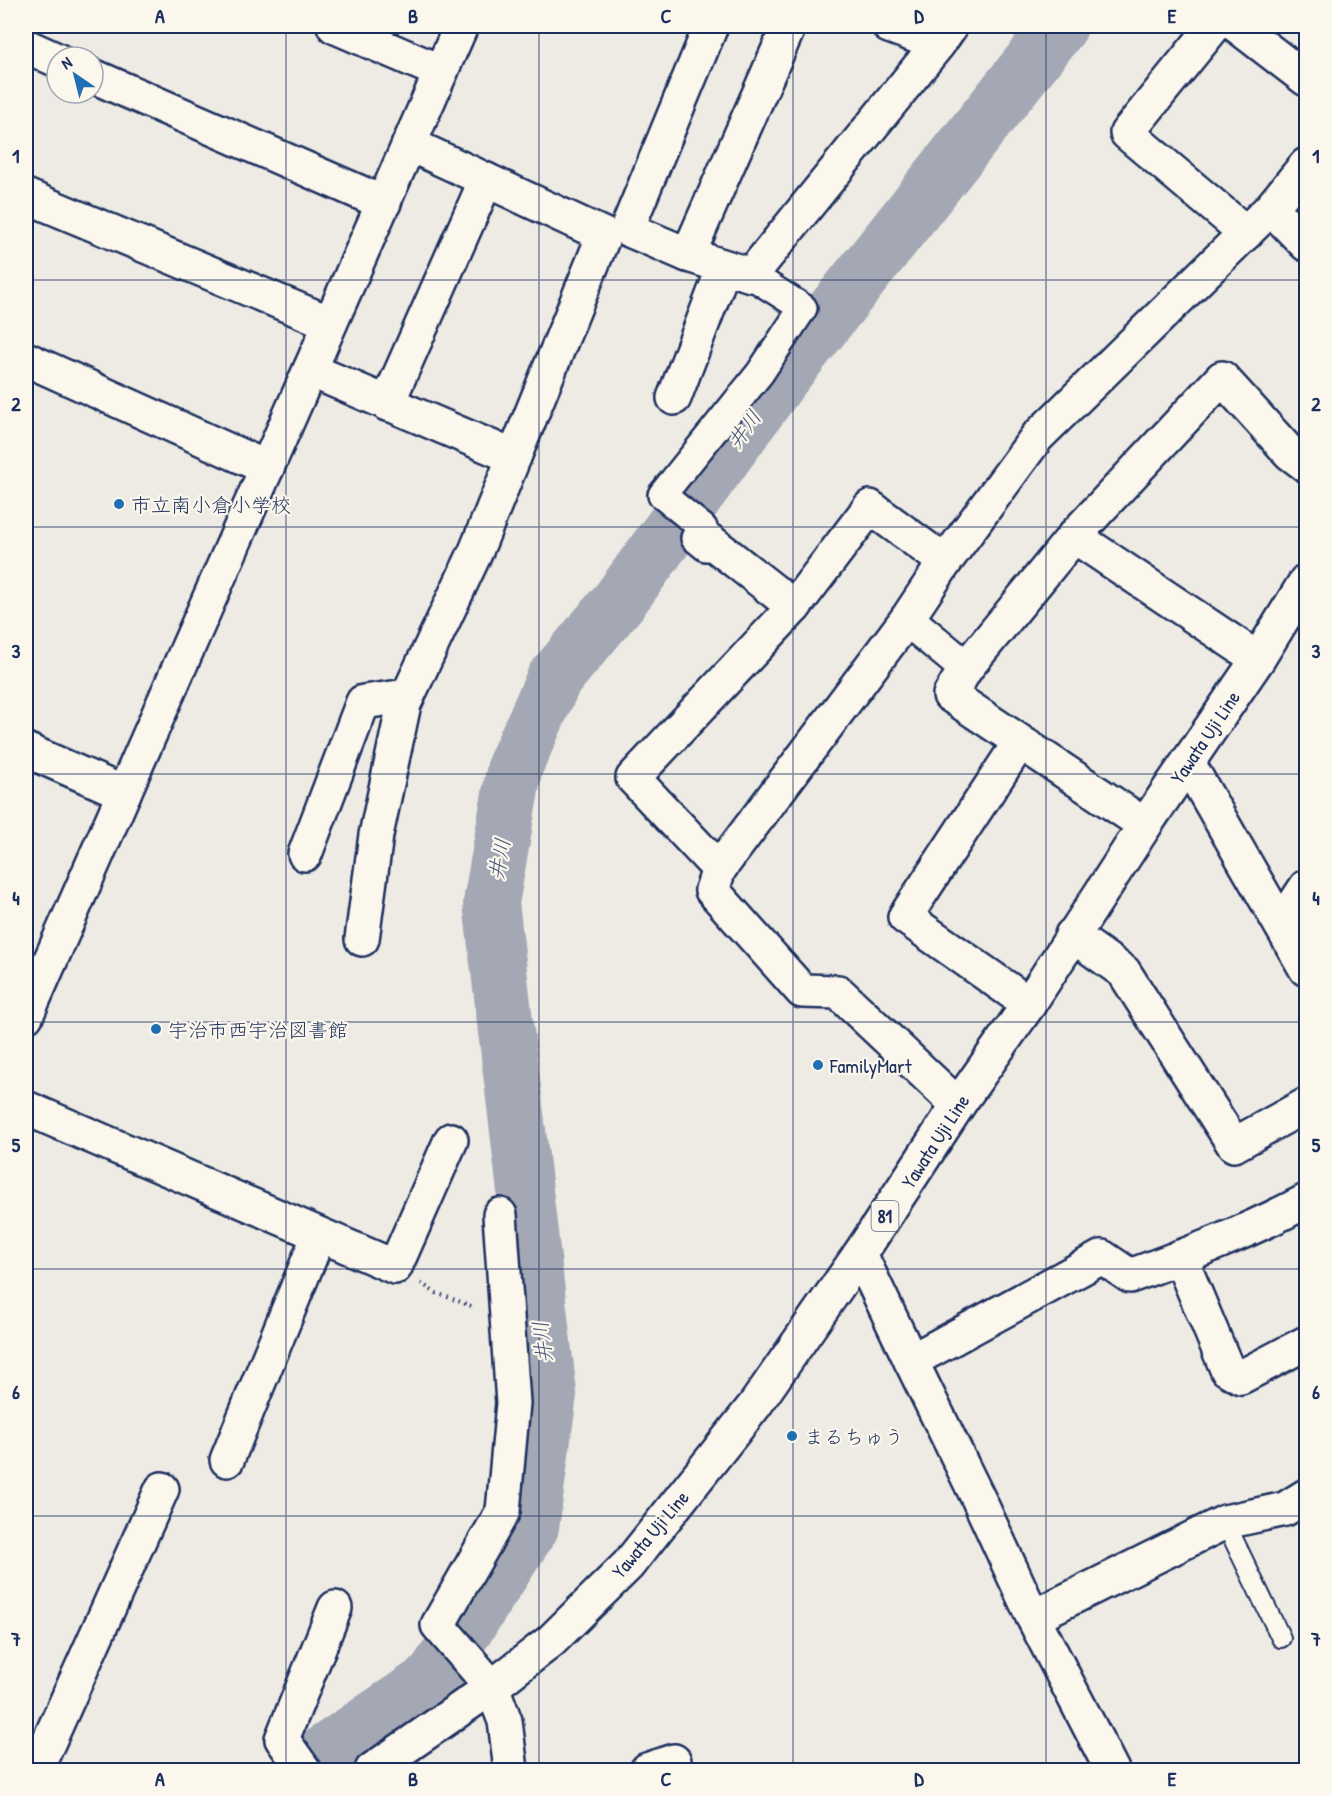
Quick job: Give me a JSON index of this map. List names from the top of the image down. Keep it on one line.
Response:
{"streets":{"street":["Yawata Uji Line","81"]},"water":["井川"],"places":["市立南小倉小学校","宇治市西宇治図書館","FamilyMart","まるちゅう"],"north":"top left","grid":{"columns":["A","B","C","D","E"],"rows":["1","2","3","4","5","6","7"]}}
